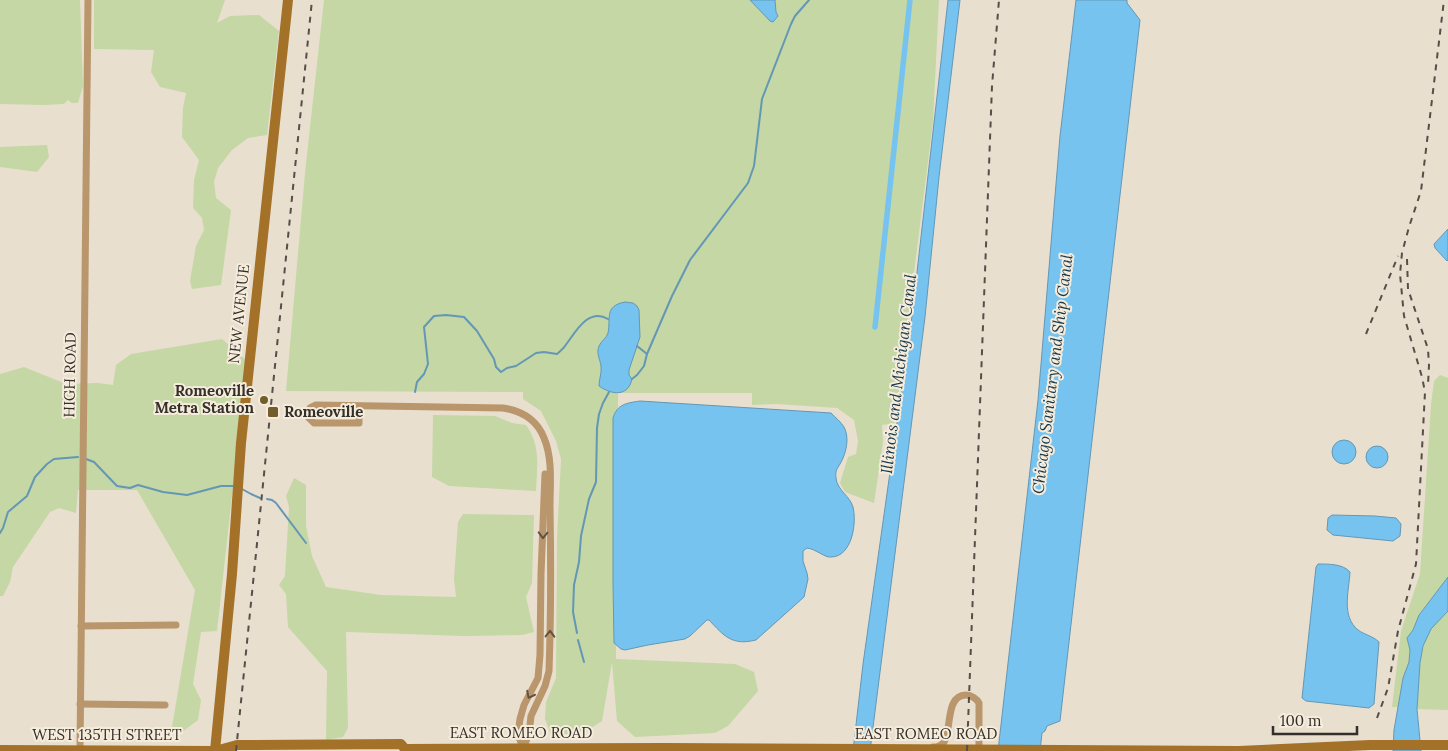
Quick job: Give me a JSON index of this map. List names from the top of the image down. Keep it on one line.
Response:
{"streets":{"main road":["NEW AVENUE","EAST ROMEO ROAD","WEST 135TH STREET"],"street":["HIGH ROAD"]},"crossings":[["NEW AVENUE","EAST ROMEO ROAD"],["NEW AVENUE","WEST 135TH STREET"],["HIGH ROAD","WEST 135TH STREET"],["EAST ROMEO ROAD","WEST 135TH STREET"]],"water":["Illinois and Michigan Canal","Chicago Sanitary and Ship Canal"],"places":{"other":["Romeoville Metra Station"],"transit":["Romeoville"]},"scale_bar":"100 m"}
